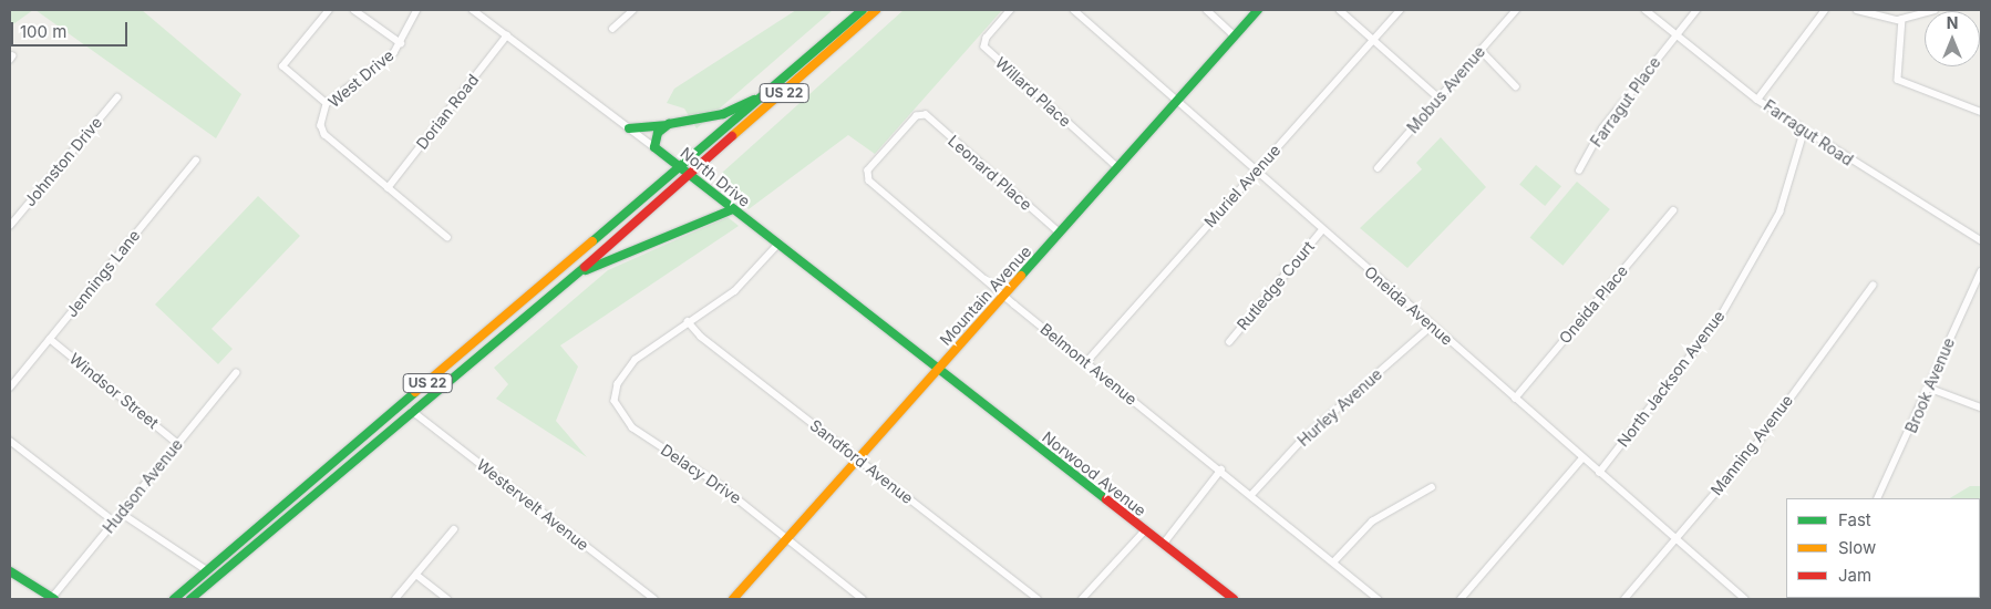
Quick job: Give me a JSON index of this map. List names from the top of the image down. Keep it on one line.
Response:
{"streets":{"main road":["US 22","North Drive","Mountain Avenue","Norwood Avenue"],"street":["West Drive","Mobus Avenue","Willard Place","Farragut Place","Dorian Road","Farragut Road","Johnston Drive","Leonard Place","Muriel Avenue","Jennings Lane","Rutledge Court","Oneida Place","Oneida Avenue","Belmont Avenue","North Jackson Avenue","Brook Avenue","Windsor Street","Hurley Avenue","Manning Avenue","Sandford Avenue","Delacy Drive","Hudson Avenue","Westervelt Avenue"]},"crossings":[["West Drive","Dorian Road"],["Willard Place","Mountain Avenue"],["US 22","North Drive"],["US 22","Westervelt Avenue"],["Farragut Place","Farragut Road"],["Dorian Road","North Drive"],["Farragut Road","North Jackson Avenue"],["Leonard Place","Mountain Avenue"],["Leonard Place","Belmont Avenue"],["North Drive","Mountain Avenue"],["North Drive","Norwood Avenue"],["Muriel Avenue","Oneida Avenue"],["Muriel Avenue","Belmont Avenue"],["Jennings Lane","Windsor Street"],["Rutledge Court","Oneida Avenue"],["Mountain Avenue","Oneida Avenue"],["Mountain Avenue","Belmont Avenue"],["Mountain Avenue","Sandford Avenue"],["Mountain Avenue","Delacy Drive"],["Mountain Avenue","Norwood Avenue"],["Oneida Place","Oneida Avenue"],["Oneida Avenue","North Jackson Avenue"],["Oneida Avenue","Hurley Avenue"],["Oneida Avenue","Manning Avenue"],["Belmont Avenue","Hurley Avenue"],["Windsor Street","Hudson Avenue"],["Sandford Avenue","Delacy Drive"]],"legend":["Fast","Slow","Jam"],"scale_bar":"100 m","north":"top"}
